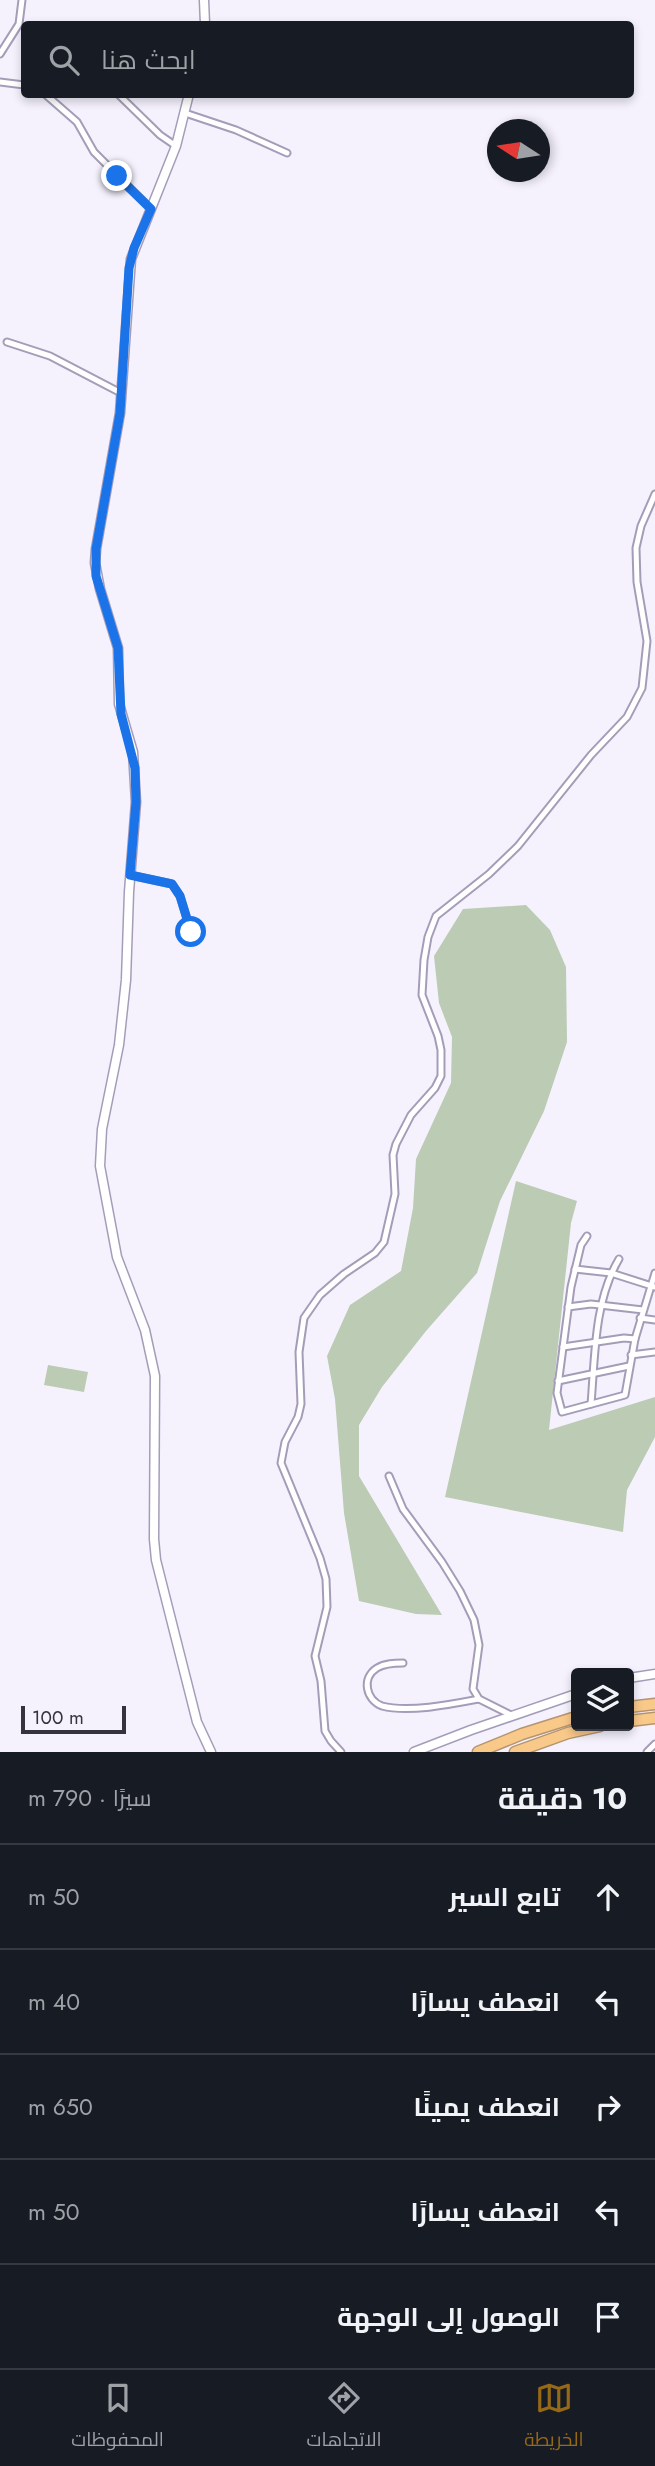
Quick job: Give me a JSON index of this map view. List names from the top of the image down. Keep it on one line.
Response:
{"scale_bar":"100 m","north":"left","page":{"search":"ابحث هنا","scale":"100 m","heading":["10 دقيقة","سيرًا · 790 m"],"list":[["تابع السير","50 m"],["انعطف يسارًا","40 m"],["انعطف يمينًا","650 m"],["انعطف يسارًا","50 m"],"الوصول إلى الوجهة"],"nav":["الخريطة","الاتجاهات","المحفوظات"]}}
